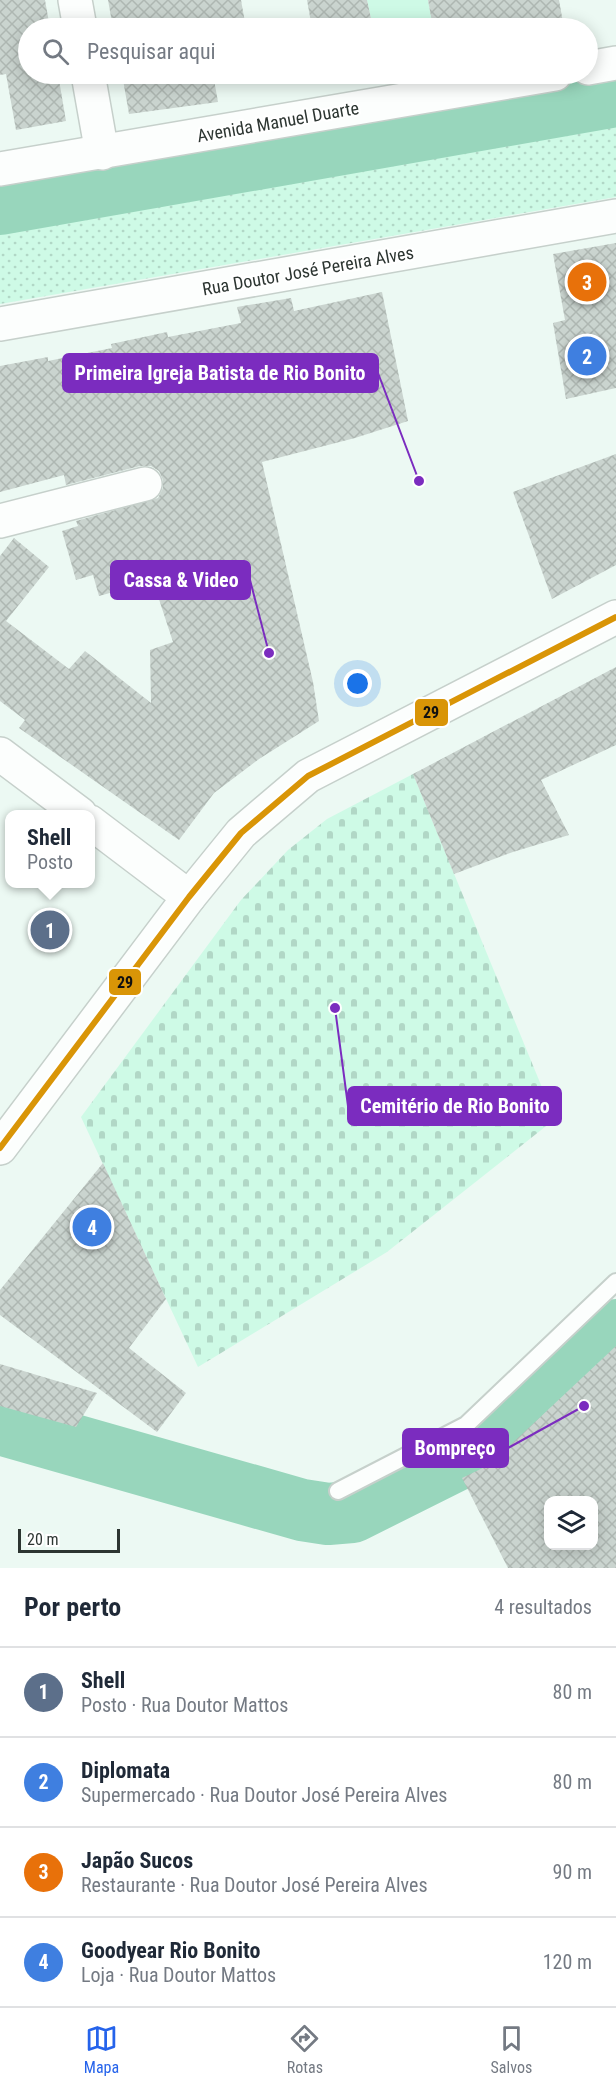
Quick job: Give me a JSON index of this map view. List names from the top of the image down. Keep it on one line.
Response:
{"streets":{"main road":["Avenida Manuel Duarte","Rua Doutor José Pereira Alves"]},"places":["Primeira Igreja Batista de Rio Bonito","Cassa & Video","Cemitério de Rio Bonito","Bompreço"],"lines":["transit line 29"],"scale_bar":"20 m","page":{"search":"Pesquisar aqui","pins":["3","2","1","4"],"popup":["Shell","Posto"],"scale":"20 m","heading":["Por perto","4 resultados"],"list":[{"mark":"1","name":"Shell","note":"Posto · Rua Doutor Mattos","value":"80 m"},{"mark":"2","name":"Diplomata","note":"Supermercado · Rua Doutor José Pereira Alves","value":"80 m"},{"mark":"3","name":"Japão Sucos","note":"Restaurante · Rua Doutor José Pereira Alves","value":"90 m"},{"mark":"4","name":"Goodyear Rio Bonito","note":"Loja · Rua Doutor Mattos","value":"120 m"}],"nav":["Mapa","Rotas","Salvos"]}}
